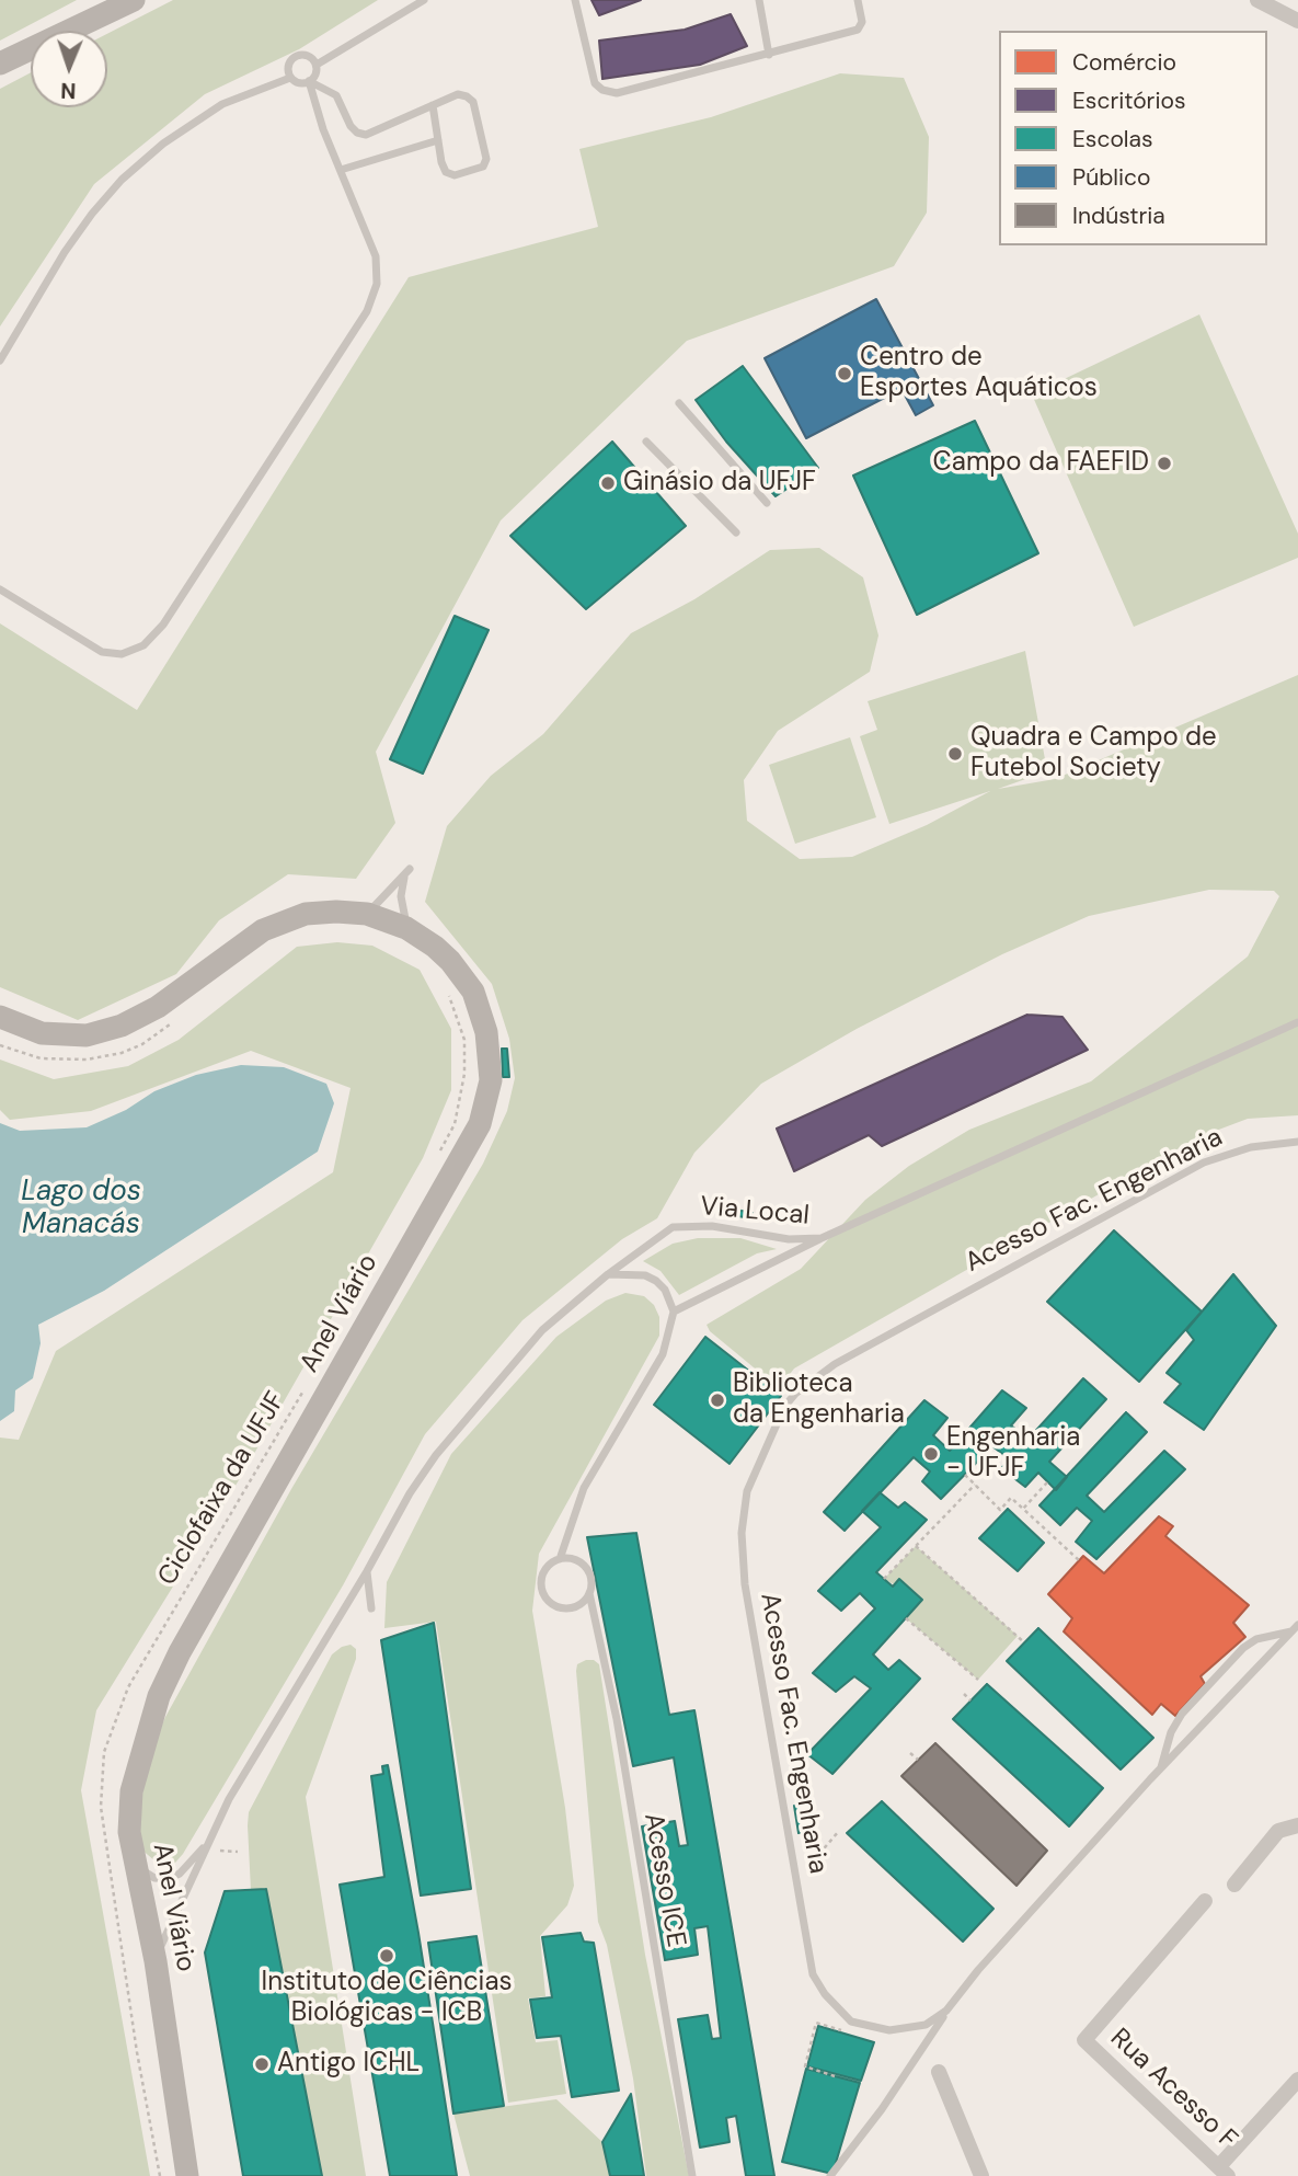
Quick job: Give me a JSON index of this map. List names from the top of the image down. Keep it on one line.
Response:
{"streets":{"main road":["Anel Viário"],"street":["Rua Acesso F"],"lane":["Acesso Fac. Engenharia","Via Local","Acesso ICE"],"path":["Ciclofaixa da UFJF"]},"crossings":[["Via Local","Anel Viário"]],"water":["Lago dos Manacás"],"places":["Centro de Esportes Aquáticos","Campo da FAEFID","Ginásio da UFJF","Quadra e Campo de Futebol Society","Biblioteca da Engenharia","Engenharia - UFJF","Instituto de Ciências Biológicas - ICB","Antigo ICHL"],"legend":["Comércio","Escritórios","Escolas","Público","Indústria"],"north":"bottom"}
